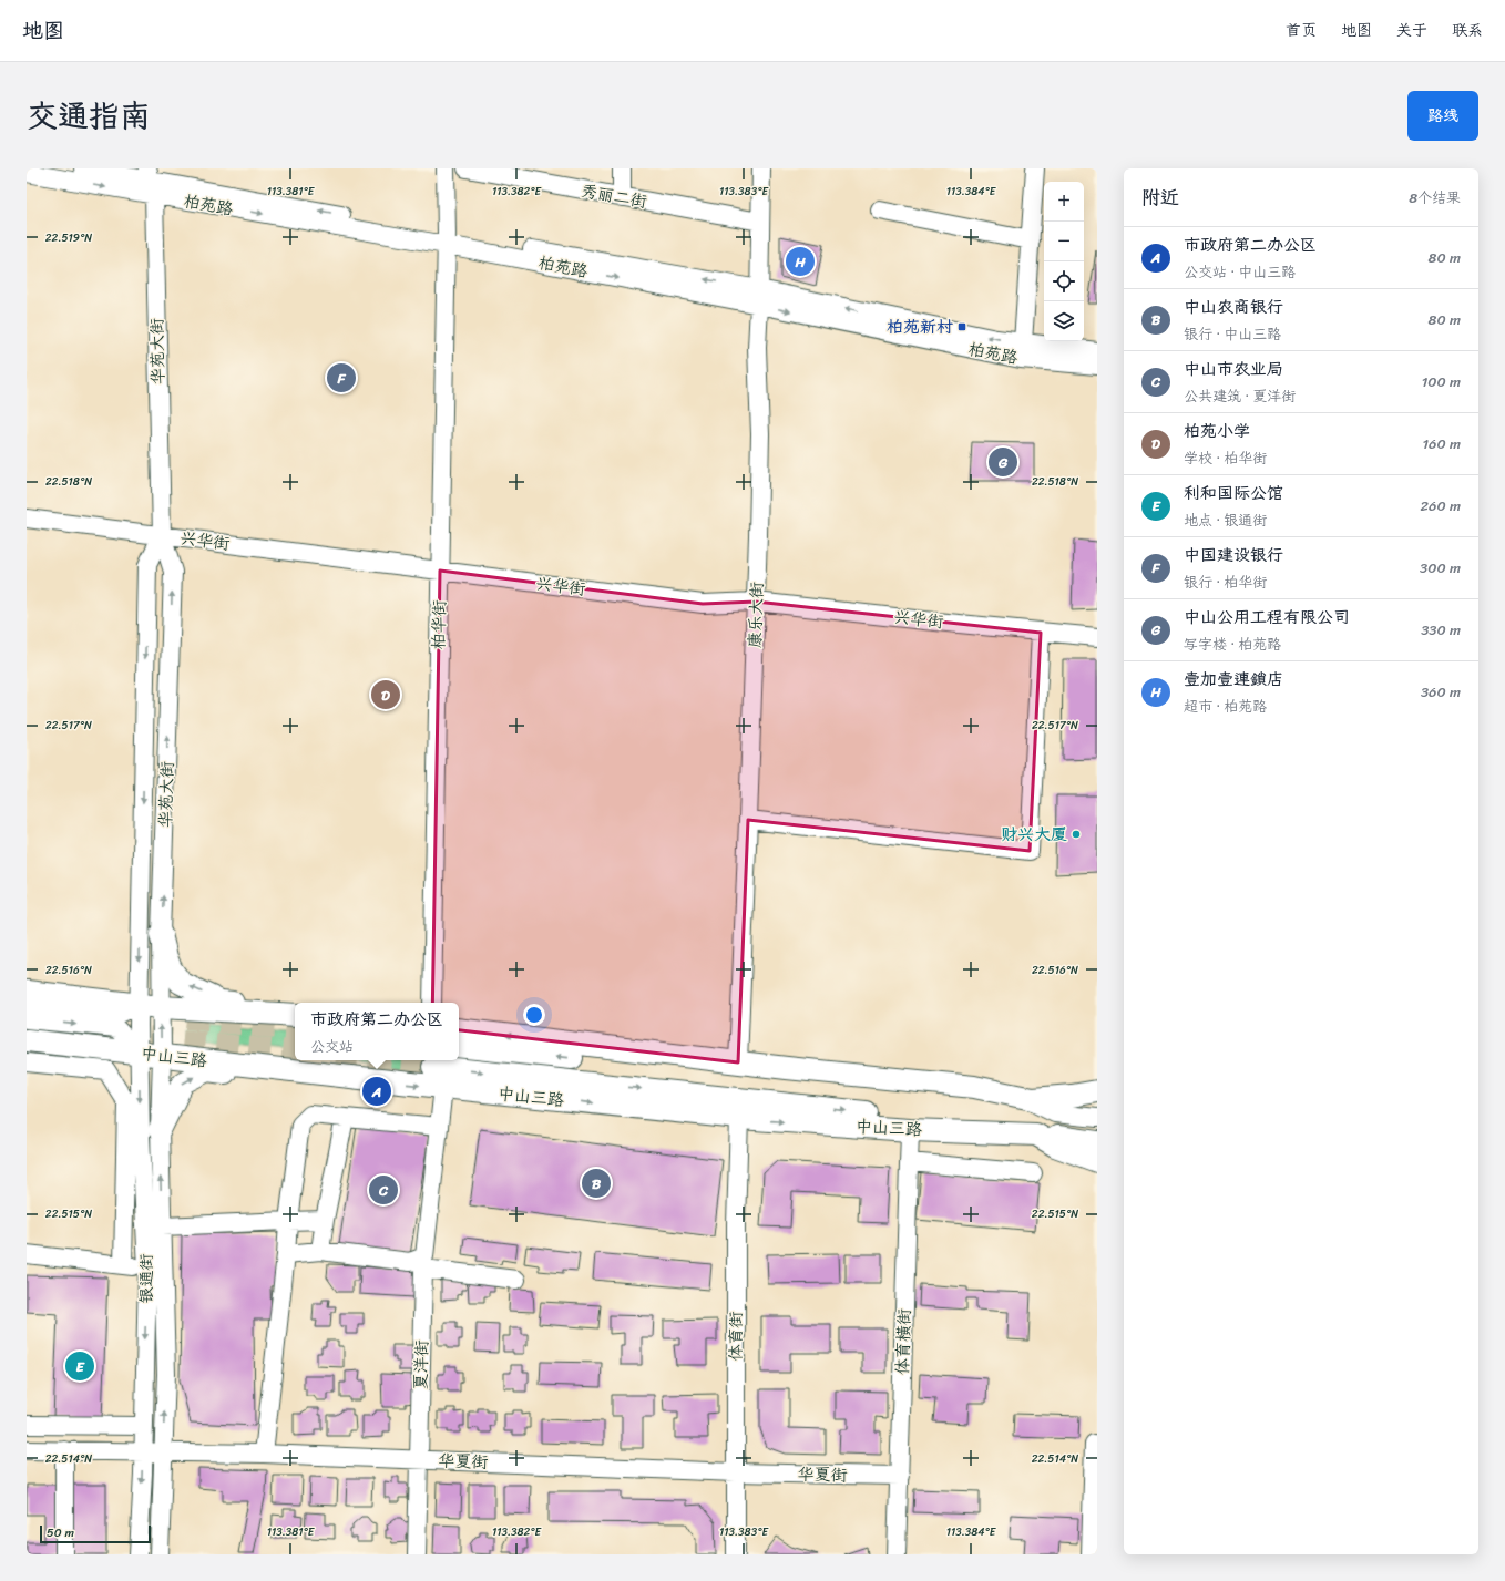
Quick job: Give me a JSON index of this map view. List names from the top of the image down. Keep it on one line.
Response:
{"streets":{"main road":["中山三路"],"street":["秀丽二街","柏苑路","华苑大街","兴华街","康乐大街","柏华街","银通街","体育街","体育横街","夏洋街","华夏街"]},"crossings":[["秀丽二街","康乐大街"],["柏苑路","华苑大街"],["柏苑路","康乐大街"],["柏苑路","柏华街"],["华苑大街","兴华街"],["华苑大街","中山三路"],["华苑大街","银通街"],["兴华街","康乐大街"],["兴华街","柏华街"],["中山三路","银通街"],["中山三路","体育街"],["中山三路","体育横街"],["银通街","华夏街"],["体育街","华夏街"],["体育横街","华夏街"],["夏洋街","华夏街"]],"places":{"transit":["柏苑新村"],"other":["财兴大厦"]},"scale_bar":"50 m","page":{"header":"地图","nav":["首页","地图","关于","联系"],"title":"交通指南","buttons":"路线","heading":["附近","8个结果"],"map_buttons":["+","−"],"list":[{"mark":"A","name":"市政府第二办公区","note":"公交站 · 中山三路","value":"80 m"},{"mark":"B","name":"中山农商银行","note":"银行 · 中山三路","value":"80 m"},{"mark":"C","name":"中山市农业局","note":"公共建筑 · 夏洋街","value":"100 m"},{"mark":"D","name":"柏苑小学","note":"学校 · 柏华街","value":"160 m"},{"mark":"E","name":"利和国际公馆","note":"地点 · 银通街","value":"260 m"},{"mark":"F","name":"中国建设银行","note":"银行 · 柏华街","value":"300 m"},{"mark":"G","name":"中山公用工程有限公司","note":"写字楼 · 柏苑路","value":"330 m"},{"mark":"H","name":"壹加壹連鎖店","note":"超市 · 柏苑路","value":"360 m"}],"pins":["H","F","G","D","A","B","C","E"],"popup":["市政府第二办公区","公交站"],"scale":"50 m"},"coordinates":["113.381°E","113.382°E","113.383°E","113.384°E","22.519°N","22.518°N","22.517°N","22.516°N","22.515°N","22.514°N"]}
